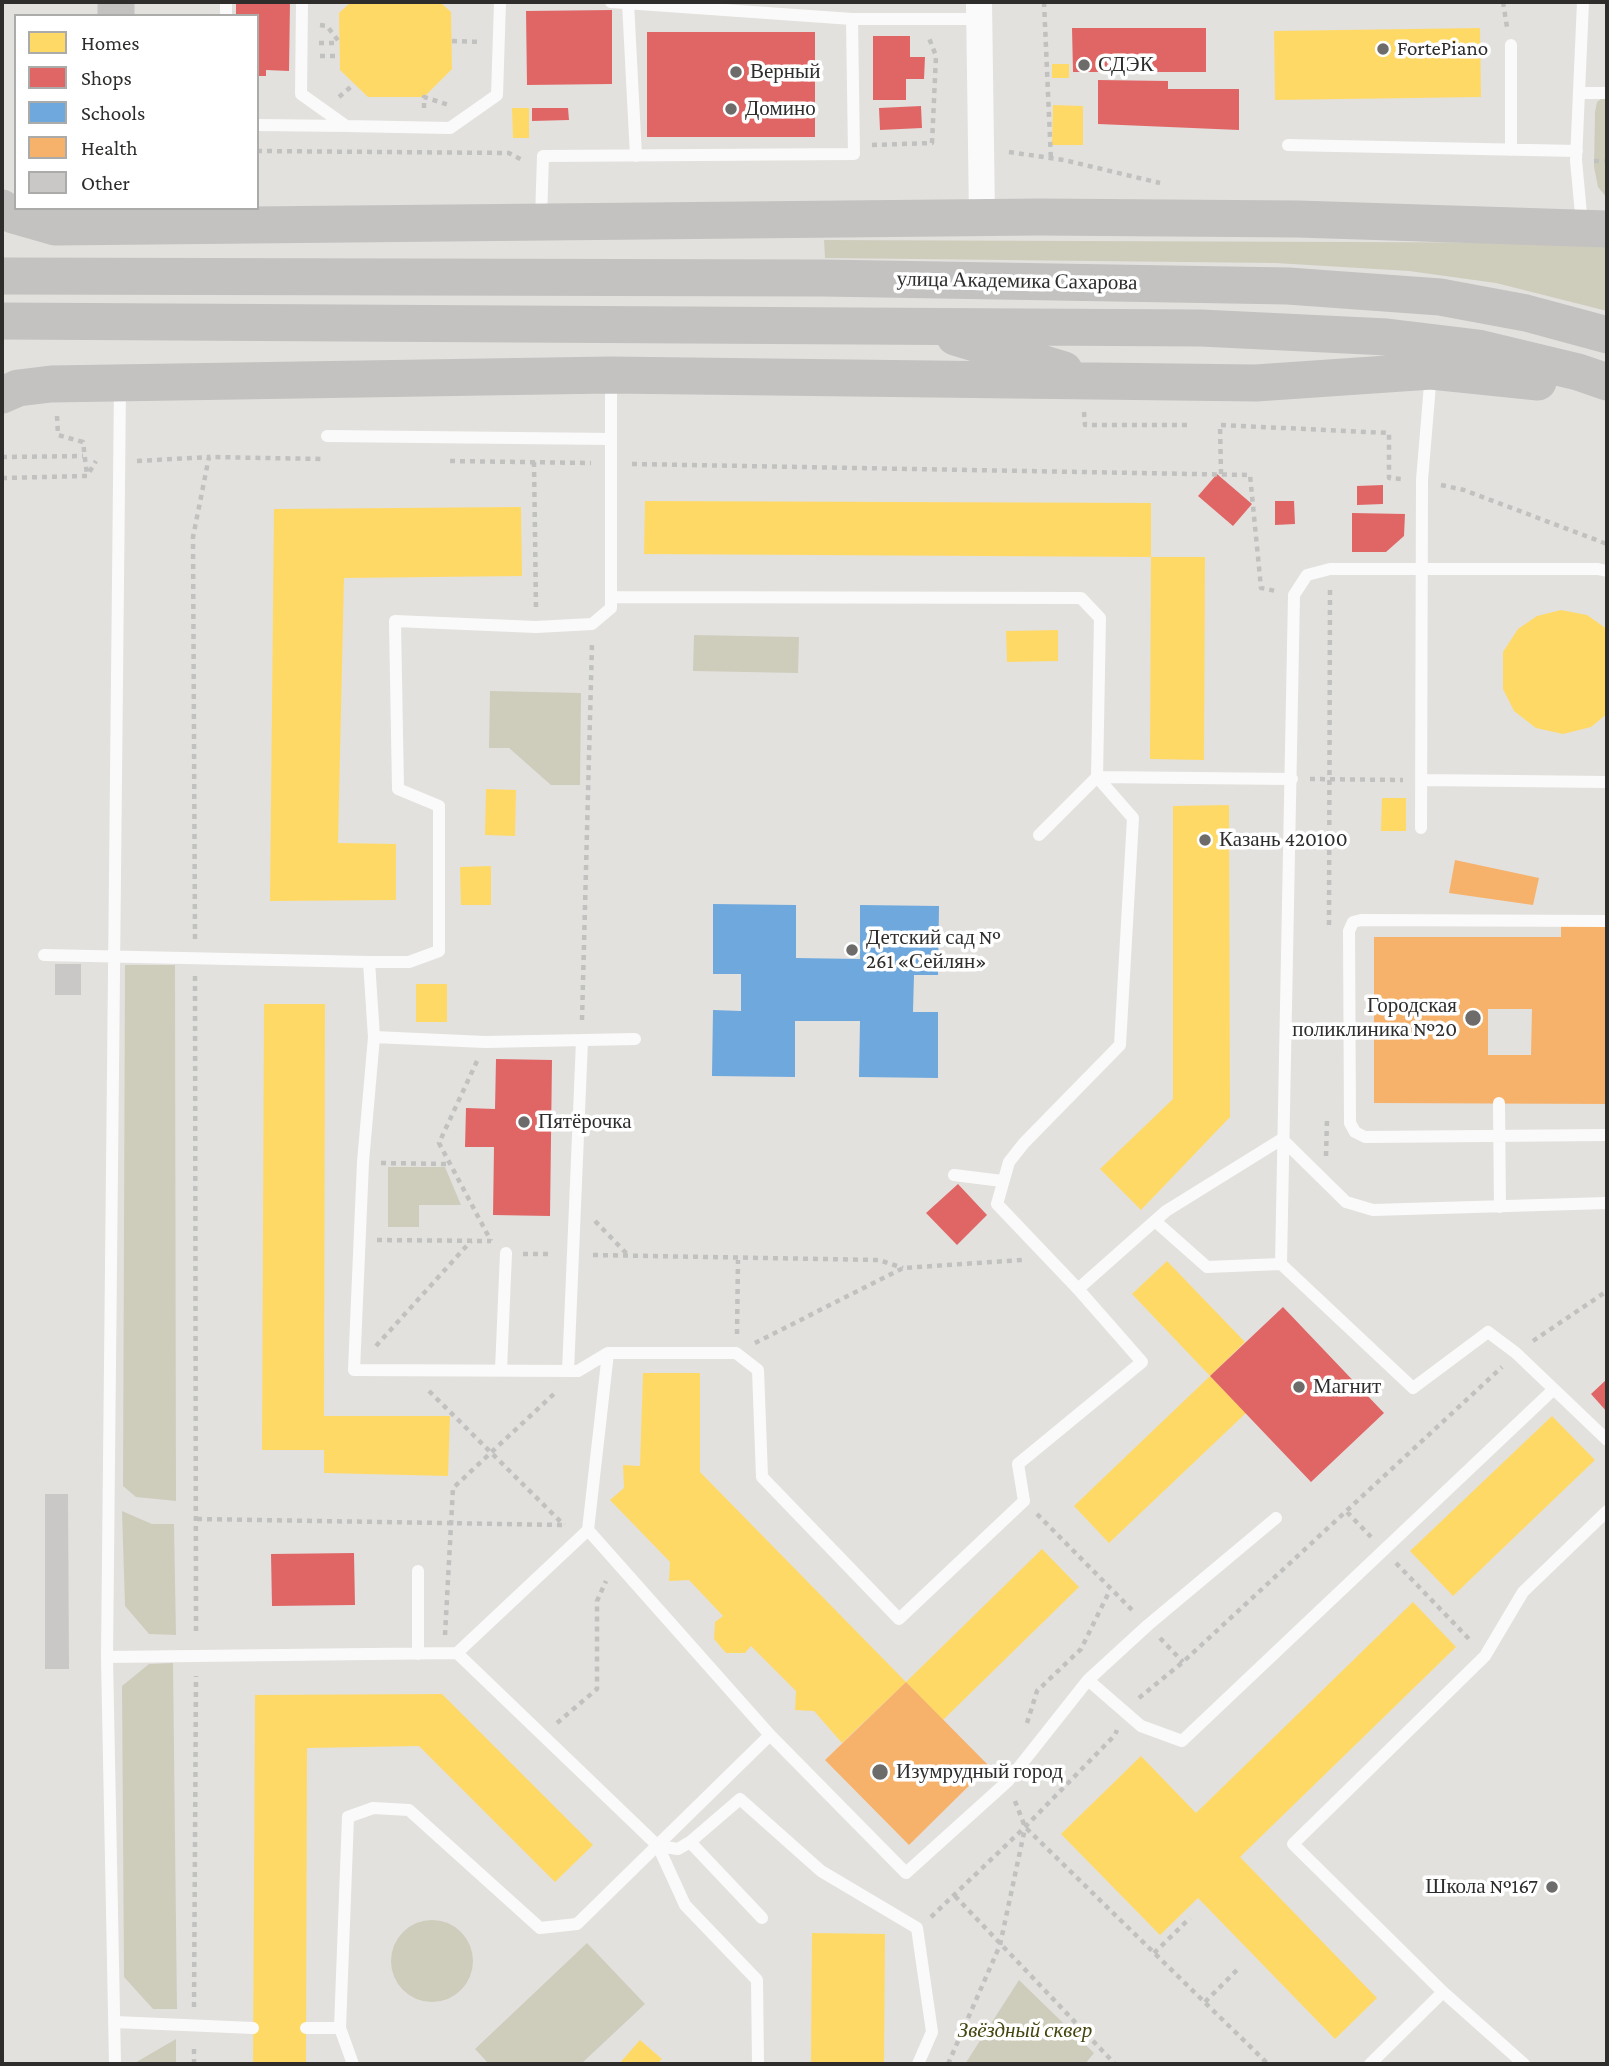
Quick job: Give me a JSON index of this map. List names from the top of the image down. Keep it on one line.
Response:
{"streets":{"main road":["улица Академика Сахарова"]},"parks":["Звёздный сквер"],"places":["FortePiano","СДЭК","Верный","Домино","Казань 420100","Детский сад № 261 «Сейлян»","Городская поликлиника №20","Пятёрочка","Магнит","Изумрудный город","Школа №167"],"legend":["Homes","Shops","Schools","Health","Other"]}
